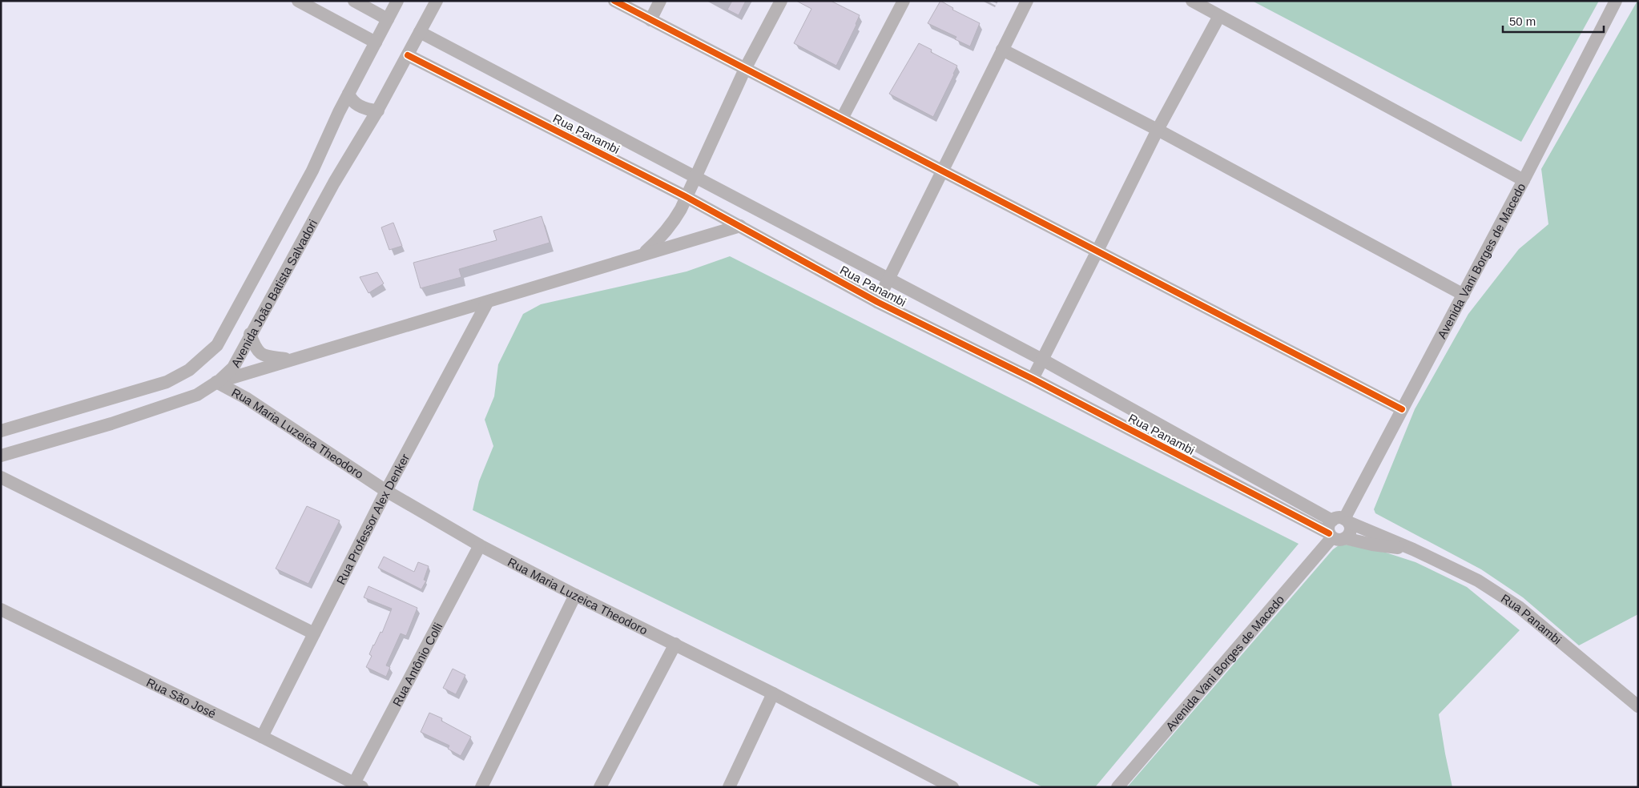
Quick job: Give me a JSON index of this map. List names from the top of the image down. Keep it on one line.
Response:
{"streets":{"street":["Rua Panambi","Avenida Vani Borges de Macedo","Avenida João Batista Salvadori","Rua Maria Luzeica Theodoro","Rua Professor Alex Denker","Rua Antônio Colli","Rua São José"]},"crossings":[["Rua Panambi","Avenida Vani Borges de Macedo"],["Rua Panambi","Avenida João Batista Salvadori"],["Avenida João Batista Salvadori","Rua Maria Luzeica Theodoro"],["Rua Maria Luzeica Theodoro","Rua Professor Alex Denker"],["Rua Maria Luzeica Theodoro","Rua Antônio Colli"],["Rua Professor Alex Denker","Rua São José"],["Rua Antônio Colli","Rua São José"]],"scale_bar":"50 m"}
